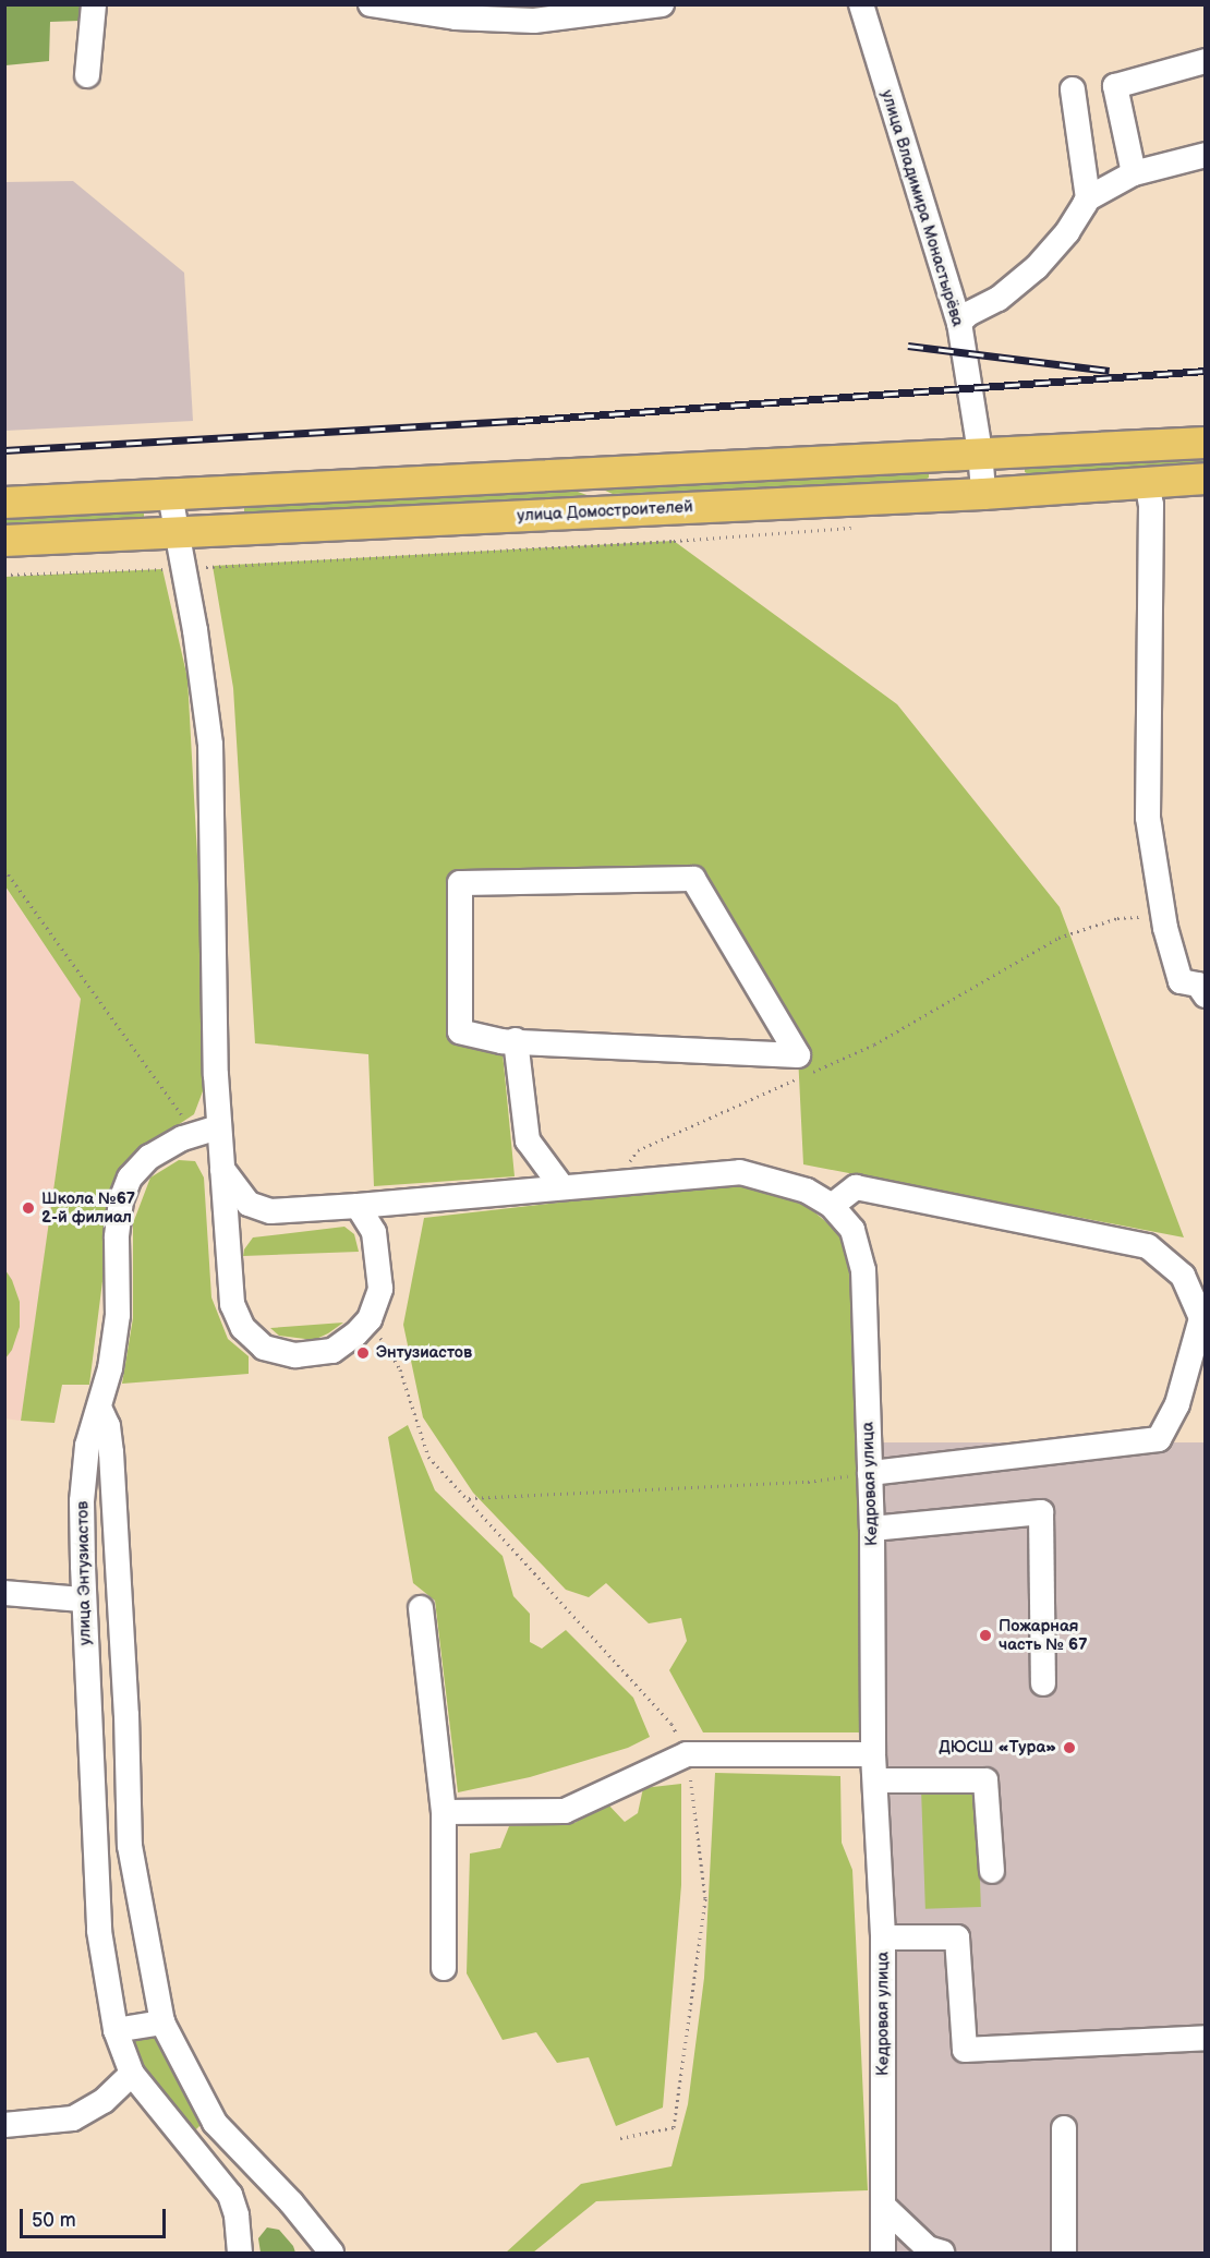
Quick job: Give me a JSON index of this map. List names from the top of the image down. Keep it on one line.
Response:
{"streets":{"main road":["улица Домостроителей"],"street":["улица Владимира Монастырёва","Кедровая улица","улица Энтузиастов"]},"crossings":[["улица Владимира Монастырёва","улица Домостроителей"]],"places":["Школа №67 2-й филиал","Энтузиастов","Пожарная часть № 67","ДЮСШ «Тура»"],"scale_bar":"50 m"}
